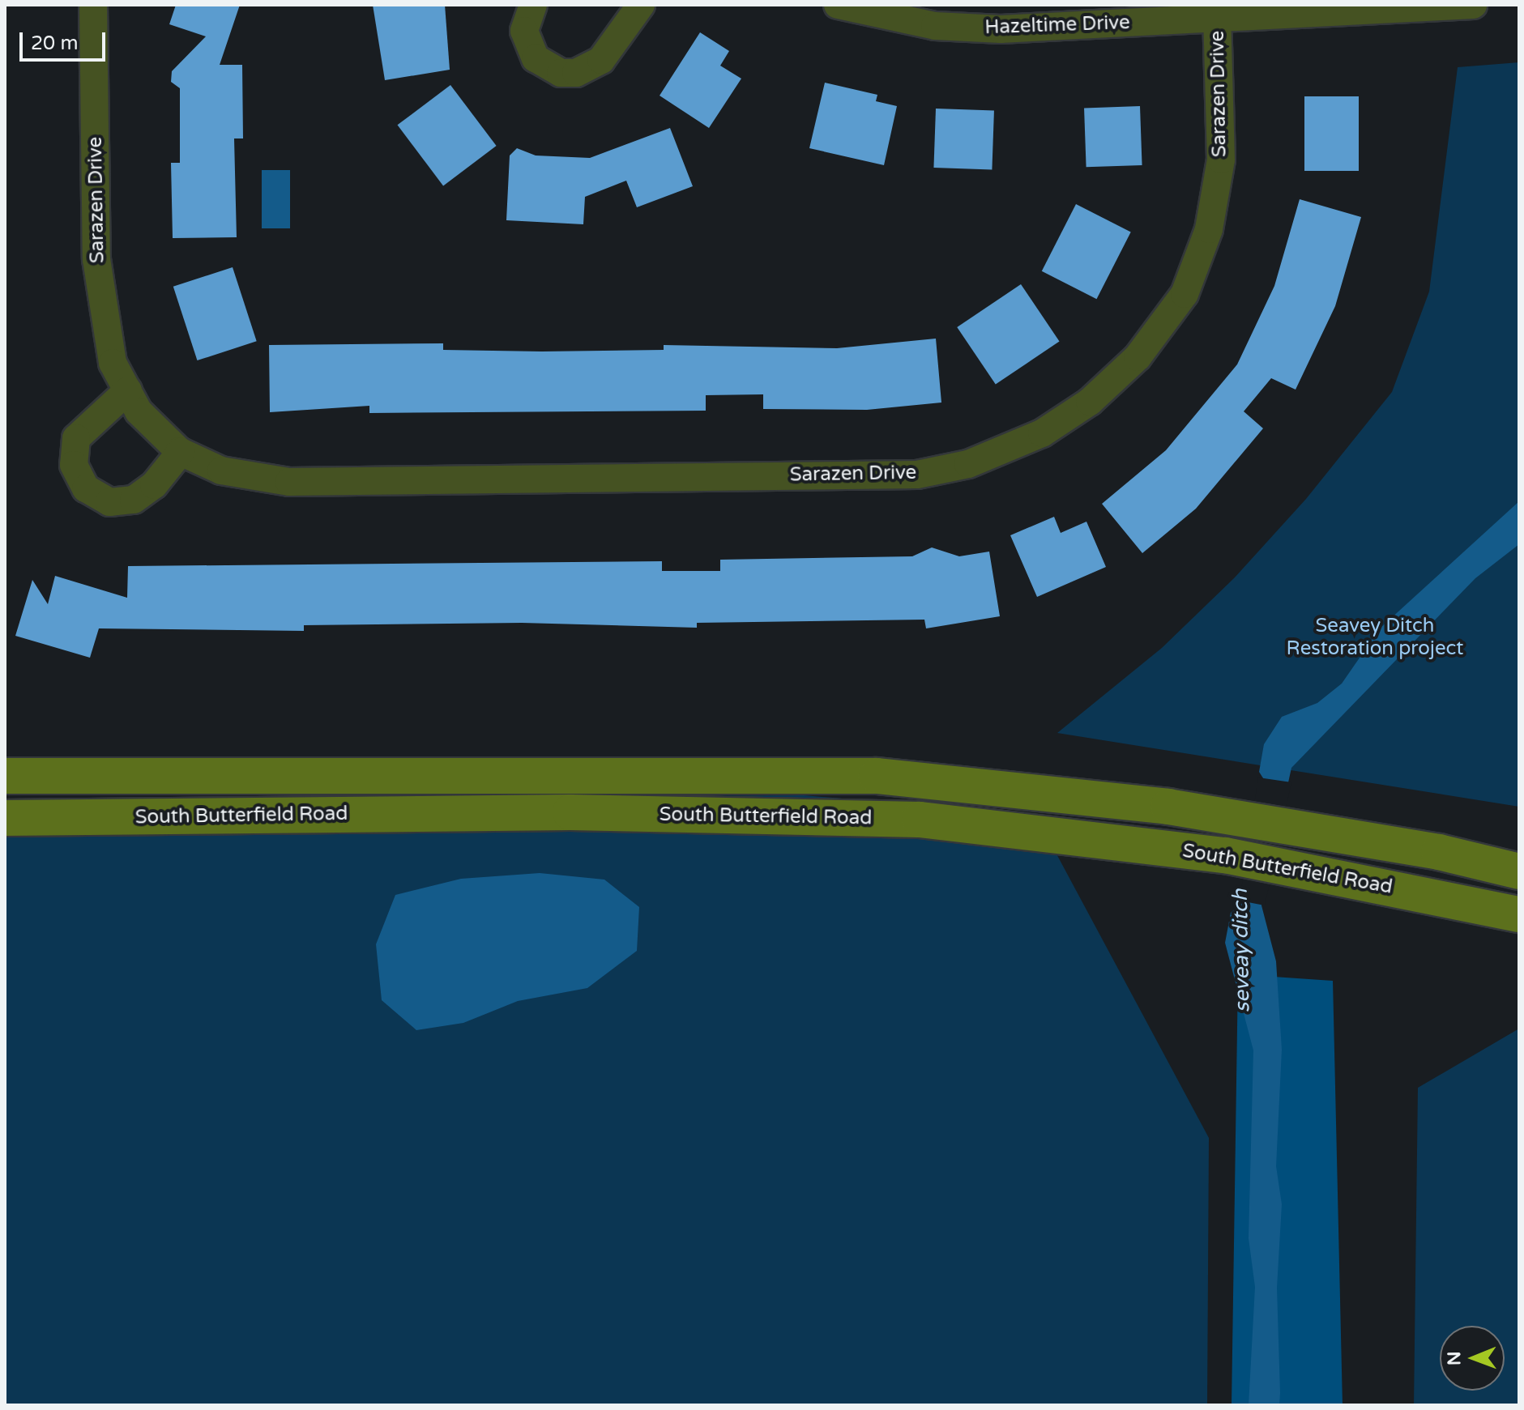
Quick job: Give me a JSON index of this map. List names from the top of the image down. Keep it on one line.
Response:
{"streets":{"main road":["South Butterfield Road"],"street":["Hazeltime Drive","Sarazen Drive"]},"crossings":[["Hazeltime Drive","Sarazen Drive"]],"water":["seveay ditch"],"parks":["Seavey Ditch Restoration project"],"scale_bar":"20 m","north":"left"}
